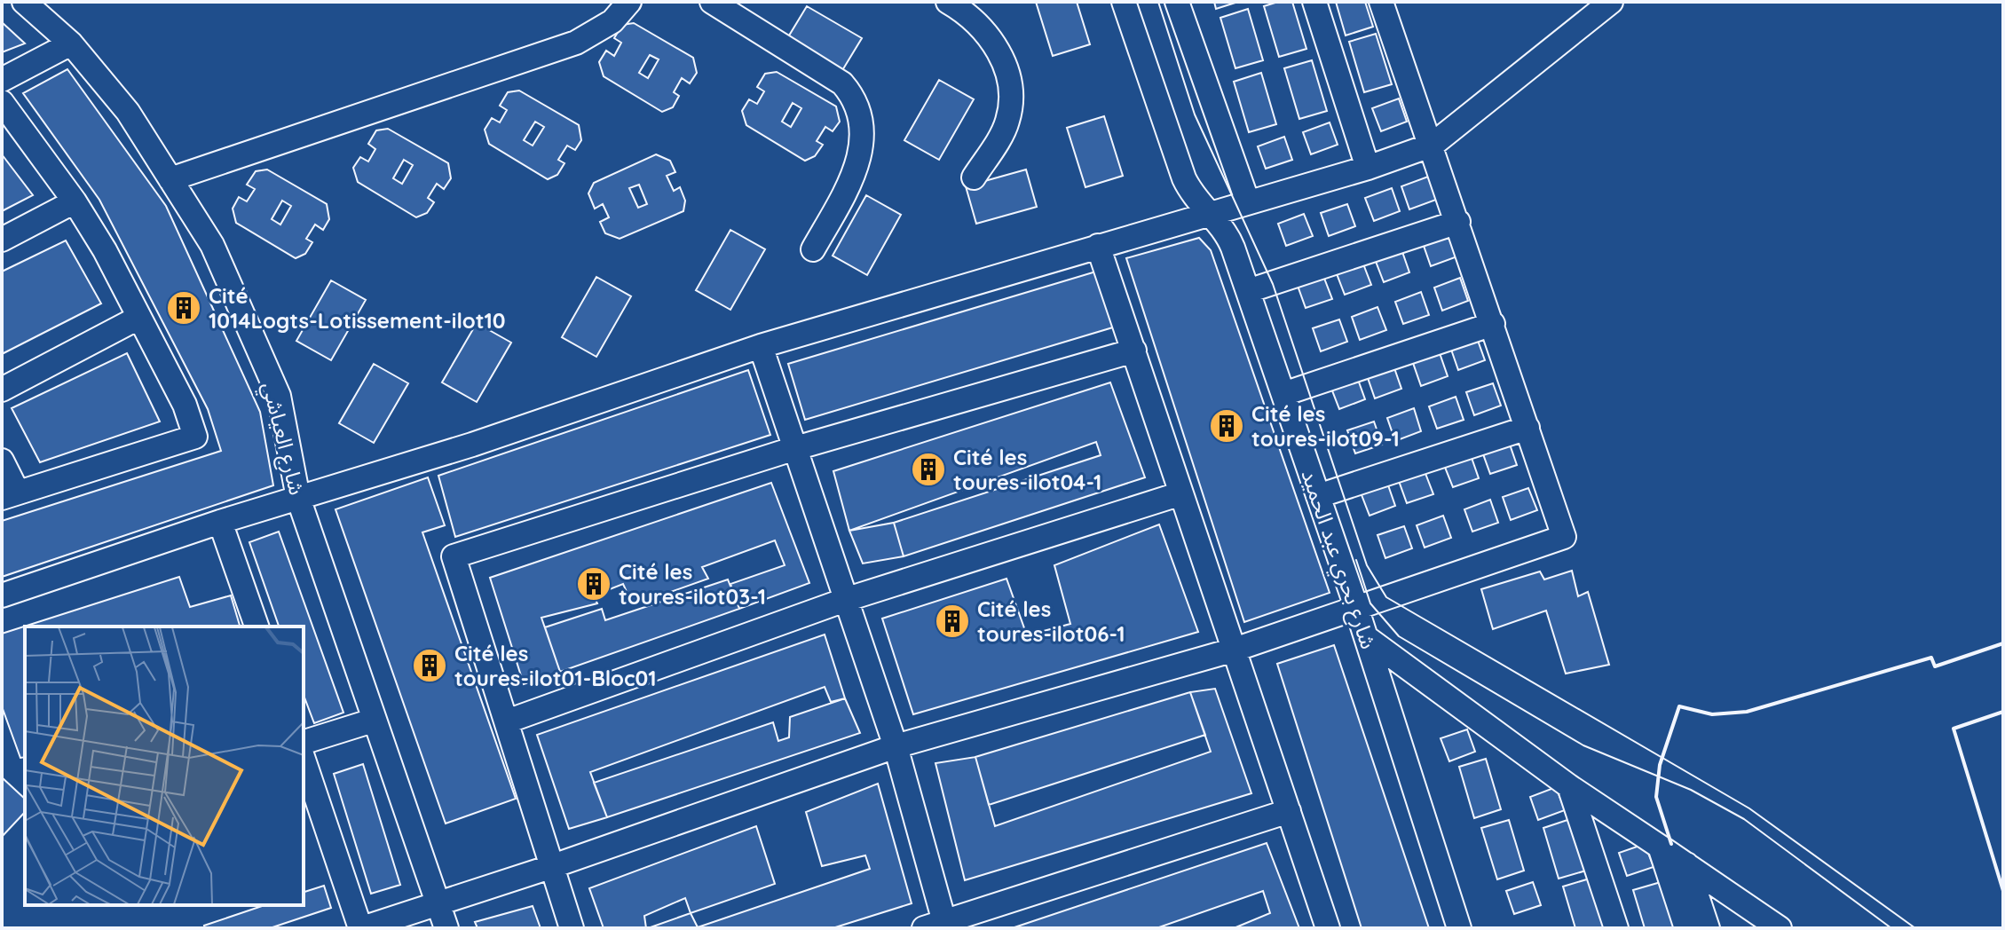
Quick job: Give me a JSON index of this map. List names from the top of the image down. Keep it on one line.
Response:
{"streets":{"street":["شارع العياشي","شارع بحري عبد الحميد"]},"places":{"building":["Cité 1014Logts-Lotissement-ilot10","Cité les toures-ilot09-1","Cité les toures-ilot04-1","Cité les toures-ilot03-1","Cité les toures-ilot06-1","Cité les toures-ilot01-Bloc01"]}}
